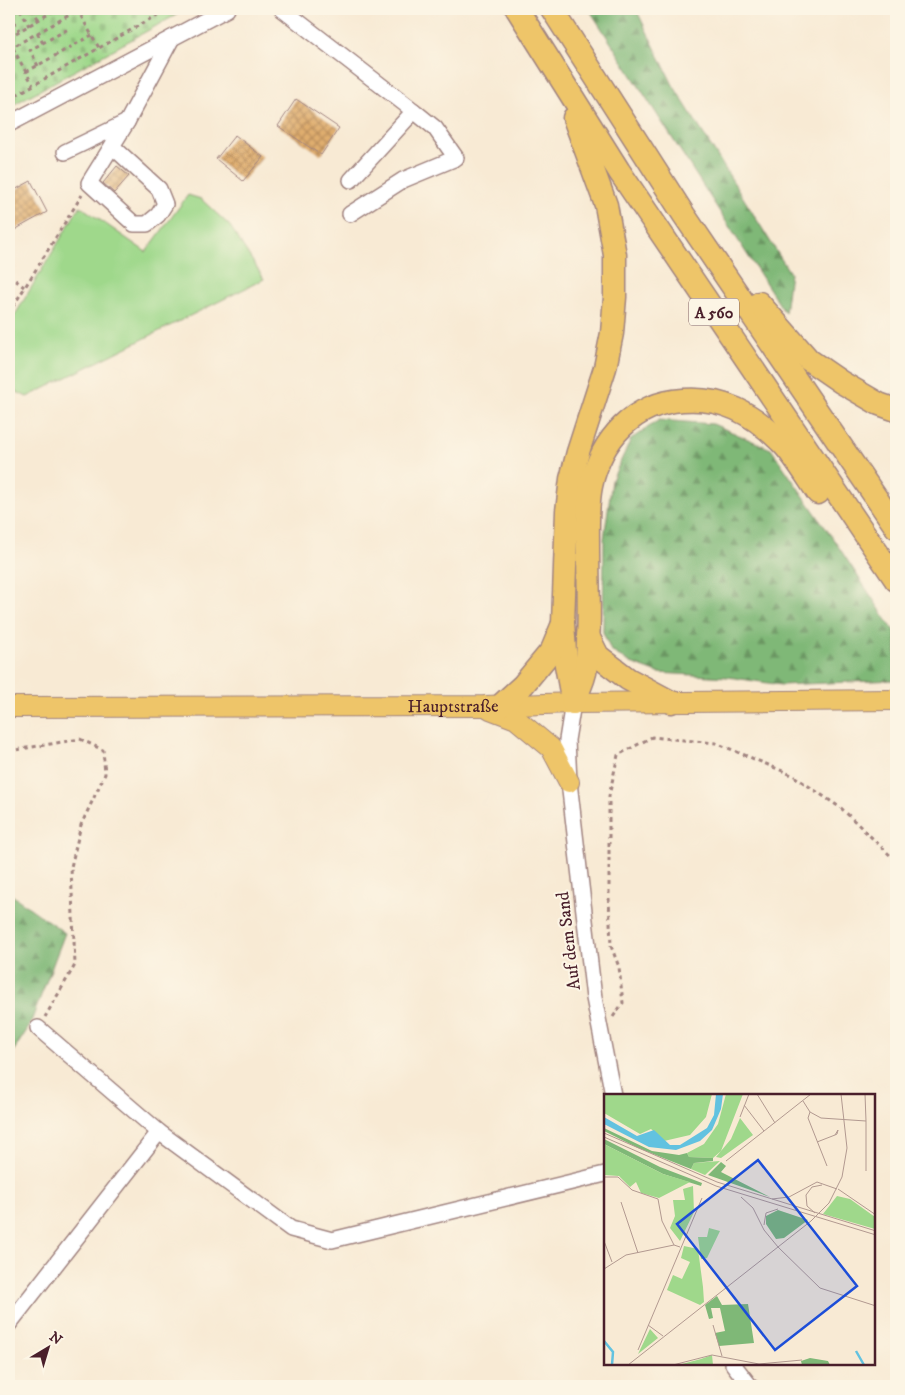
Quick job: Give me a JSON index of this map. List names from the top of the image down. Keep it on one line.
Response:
{"streets":{"highway":["A 560"],"main road":["Hauptstraße"],"street":["Auf dem Sand"]},"crossings":[["Hauptstraße","Auf dem Sand"]],"north":"top right"}
